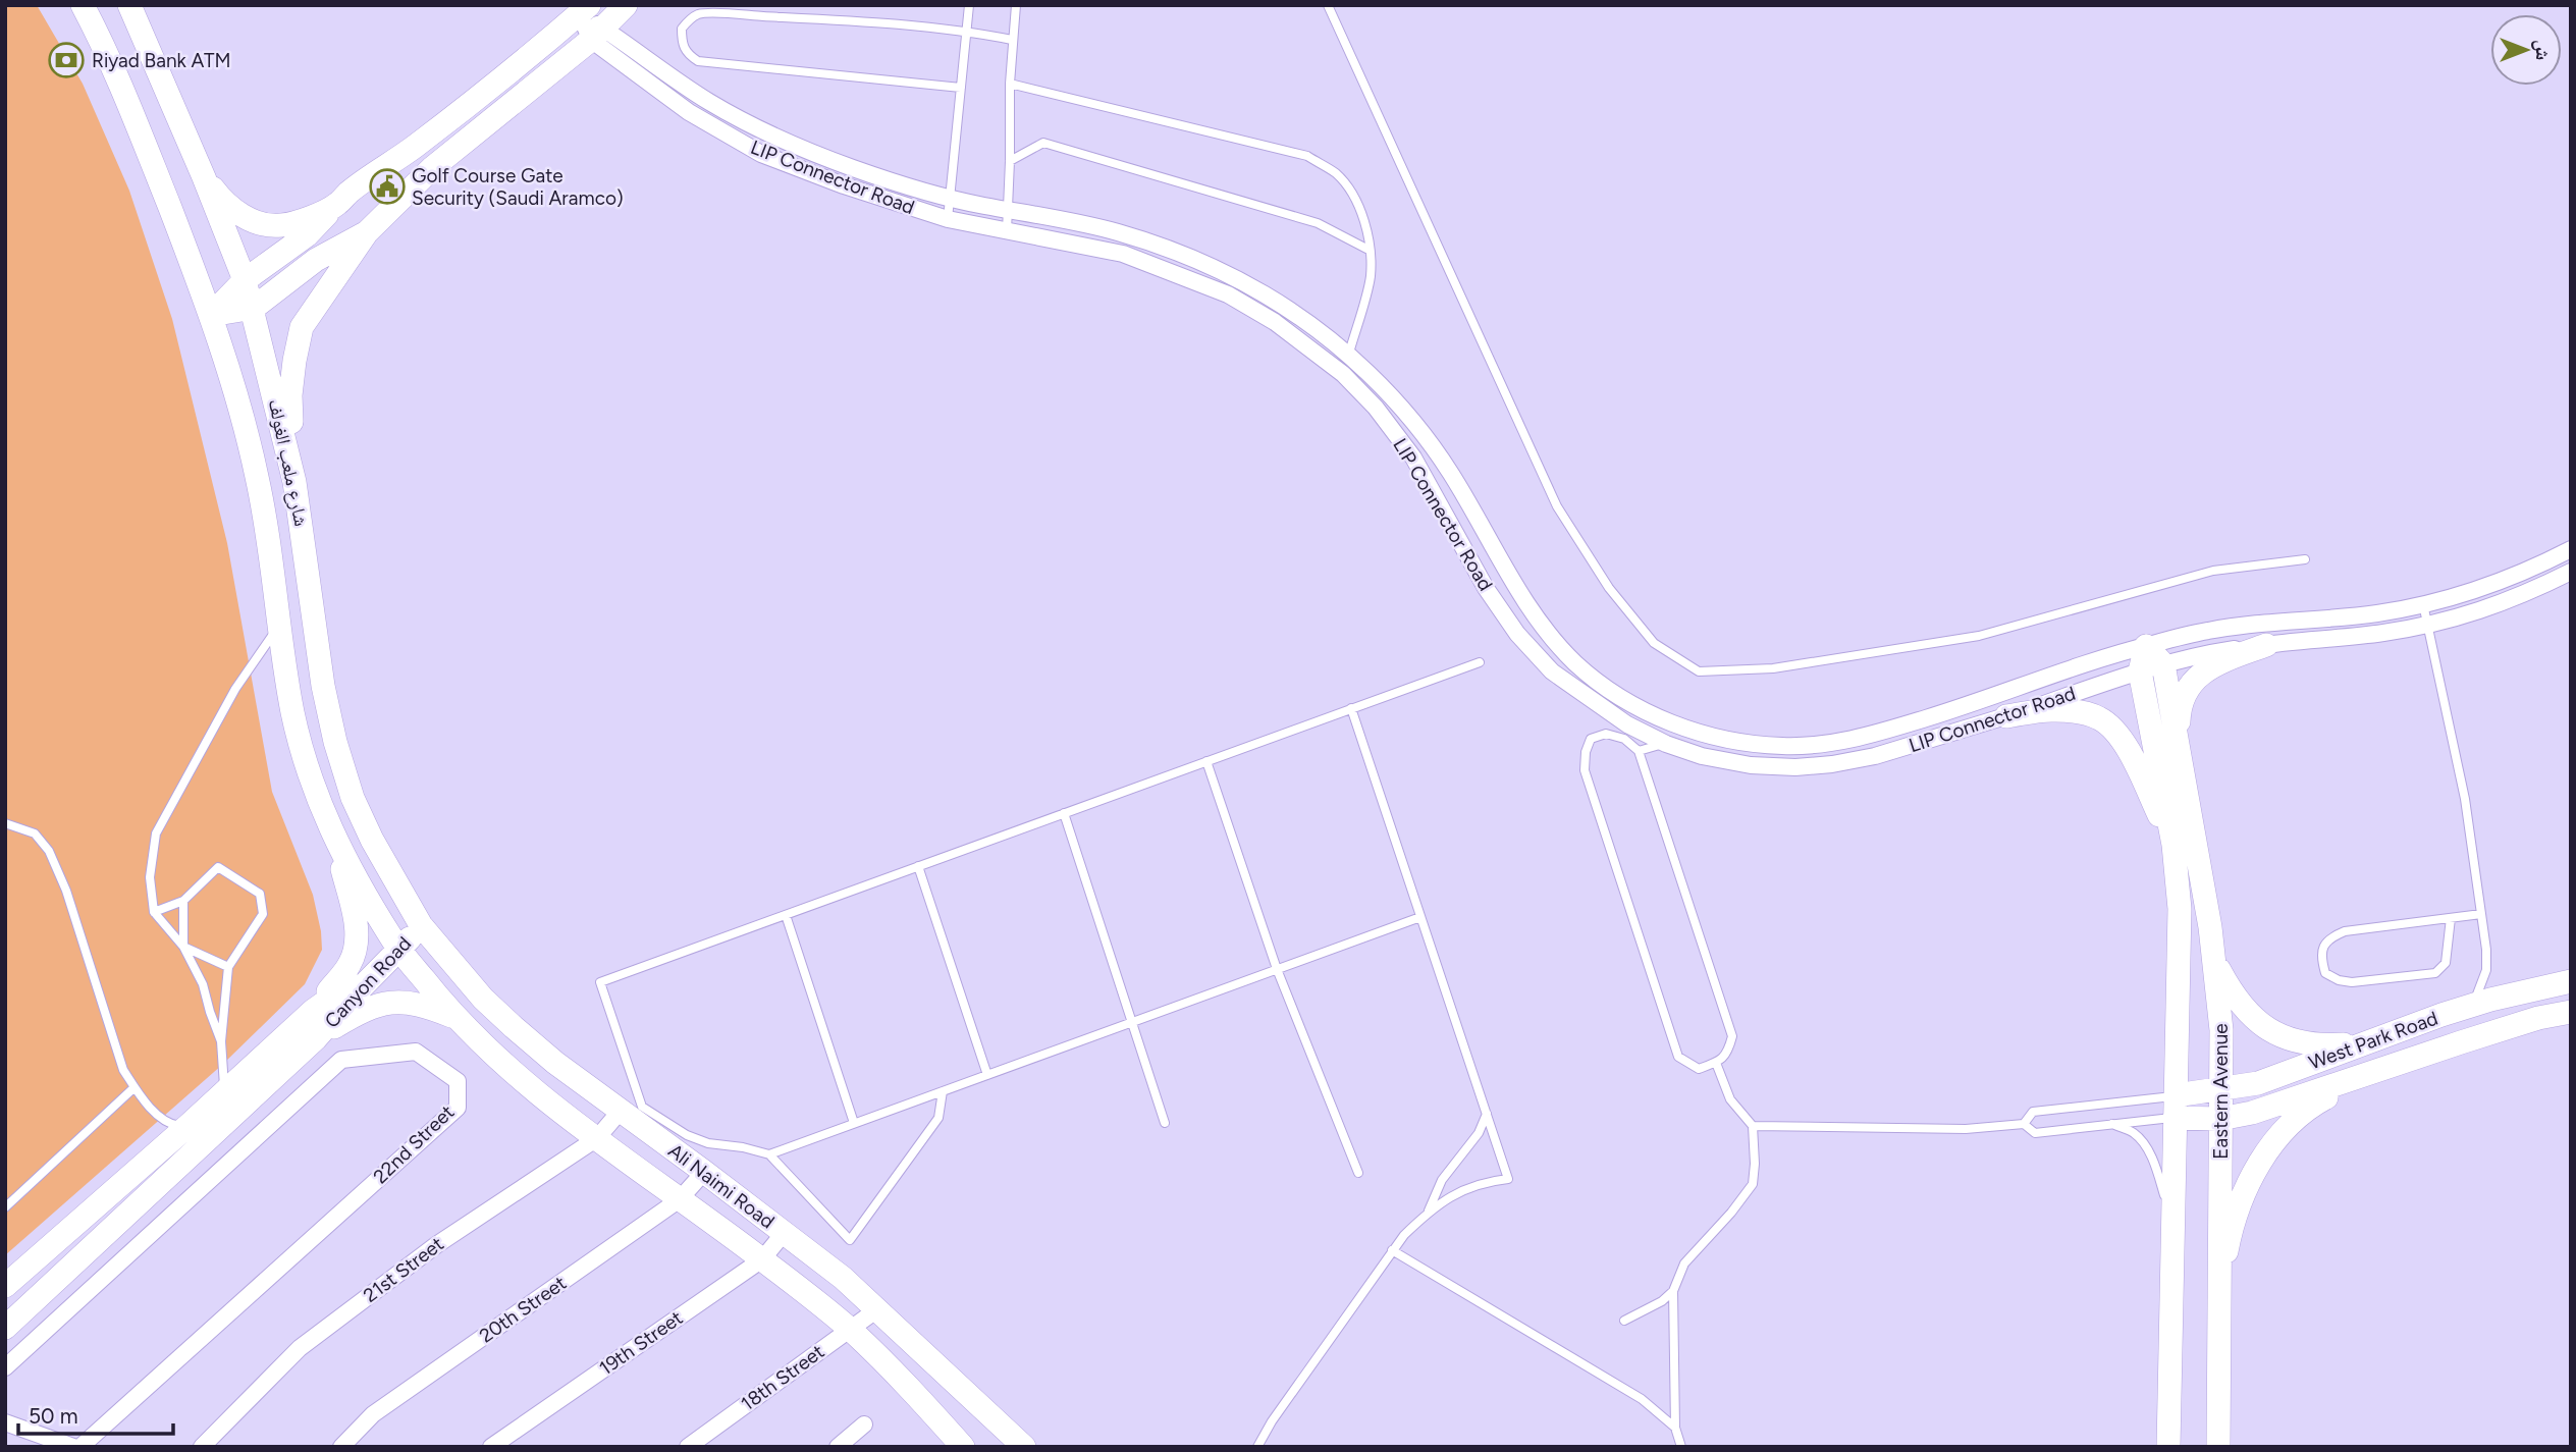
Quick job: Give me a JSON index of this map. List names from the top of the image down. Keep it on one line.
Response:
{"streets":{"main road":["شارع ملعب الغولف","Canyon Road","West Park Road","Eastern Avenue","Ali Naimi Road"],"street":["LIP Connector Road","22nd Street","21st Street","20th Street","19th Street","18th Street"]},"crossings":[["LIP Connector Road","Eastern Avenue"],["شارع ملعب الغولف","Canyon Road"],["شارع ملعب الغولف","Ali Naimi Road"],["Canyon Road","Ali Naimi Road"],["West Park Road","Eastern Avenue"],["Ali Naimi Road","21st Street"],["Ali Naimi Road","20th Street"],["Ali Naimi Road","19th Street"],["Ali Naimi Road","18th Street"]],"places":{"bank":["Riyad Bank ATM"],"public building":["Golf Course Gate Security (Saudi Aramco)"]},"scale_bar":"50 m","north":"right"}
